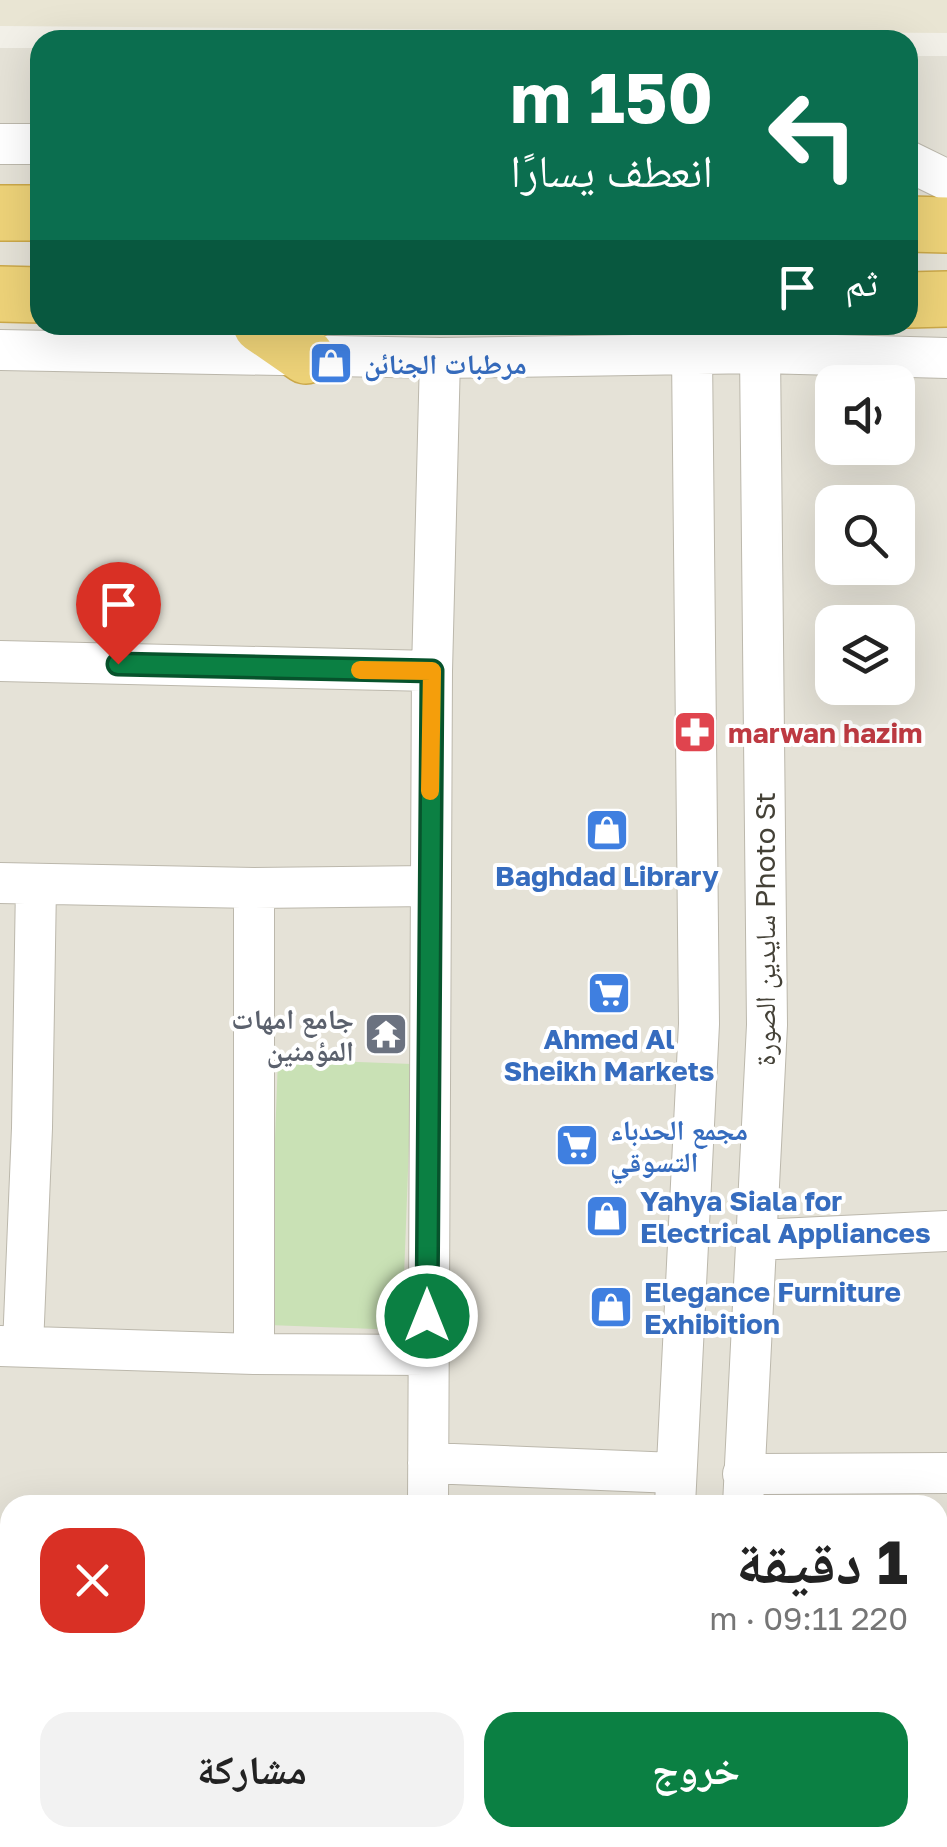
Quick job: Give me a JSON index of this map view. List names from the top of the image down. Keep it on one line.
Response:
{"streets":{"street":["سايدين الصورة Photo St"]},"places":{"shop":["مرطبات الجنائن","Baghdad Library","Yahya Siala for Electrical Appliances","Elegance Furniture Exhibition"],"pharmacy":["marwan hazim"],"supermarket":["Ahmed Al Sheikh Markets","مجمع الحدباء التسوقي"],"temple":["جامع امهات المؤمنين"]},"page":{"turn":["150 m","انعطف يسارًا"],"then":"ثم","heading":["1 دقيقة","220 m · 09:11"],"buttons":["خروج","مشاركة"]}}
